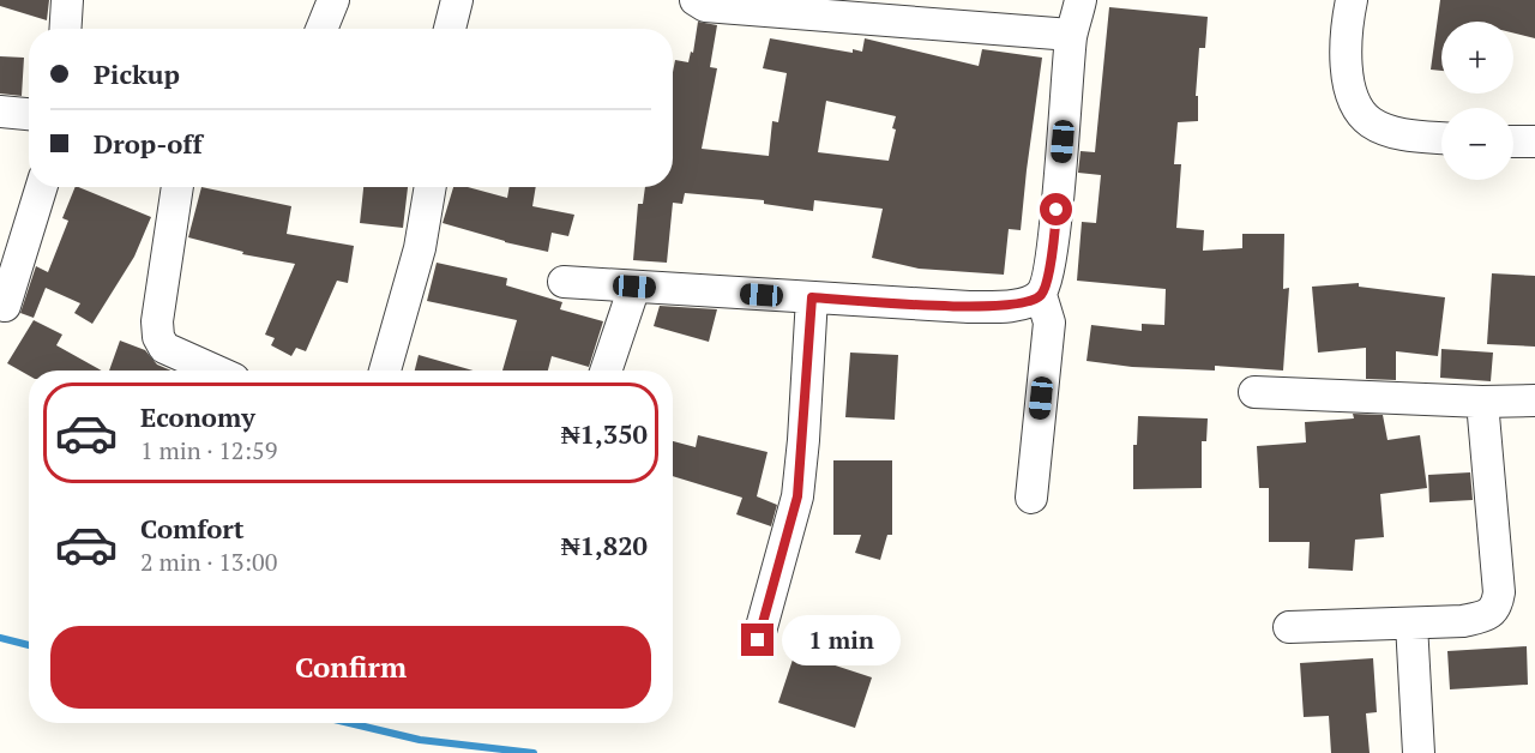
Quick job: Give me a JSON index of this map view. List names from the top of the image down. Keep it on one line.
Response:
{"page":{"map_buttons":["+","−"],"banner":["Pickup","Drop-off"],"list":[{"name":"Economy","note":"1 min · 12:59","value":"₦1,350"},{"name":"Comfort","note":"2 min · 13:00","value":"₦1,820"}],"buttons":"Confirm","bubble":"1 min"}}
